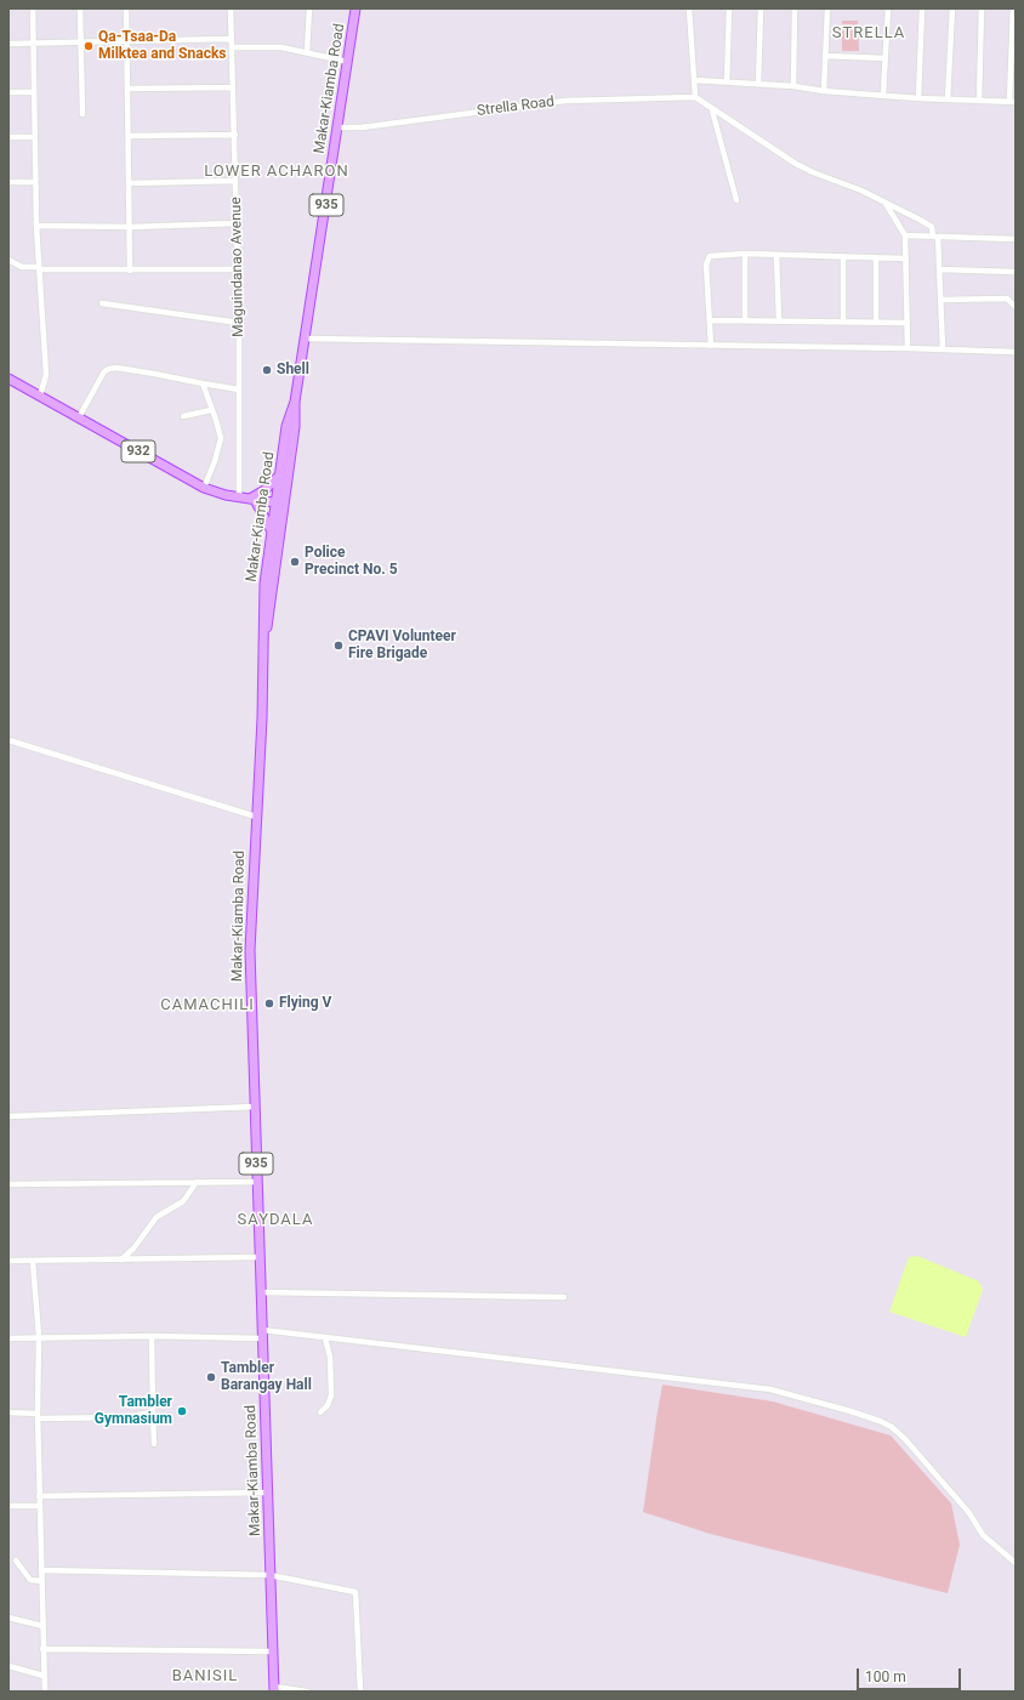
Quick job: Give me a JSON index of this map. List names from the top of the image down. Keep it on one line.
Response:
{"streets":{"main road":["Makar-Kiamba Road","935","932"],"street":["Strella Road","Maguindanao Avenue"]},"crossings":[["Makar-Kiamba Road","Strella Road"],["Makar-Kiamba Road","932"],["Maguindanao Avenue","932"]],"districts":["STRELLA","LOWER ACHARON","CAMACHILI","SAYDALA","BANISIL"],"places":["Qa-Tsaa-Da Milktea and Snacks","Shell","Police Precinct No. 5","CPAVI Volunteer Fire Brigade","Flying V","Tambler Barangay Hall","Tambler Gymnasium"],"scale_bar":"100 m"}
